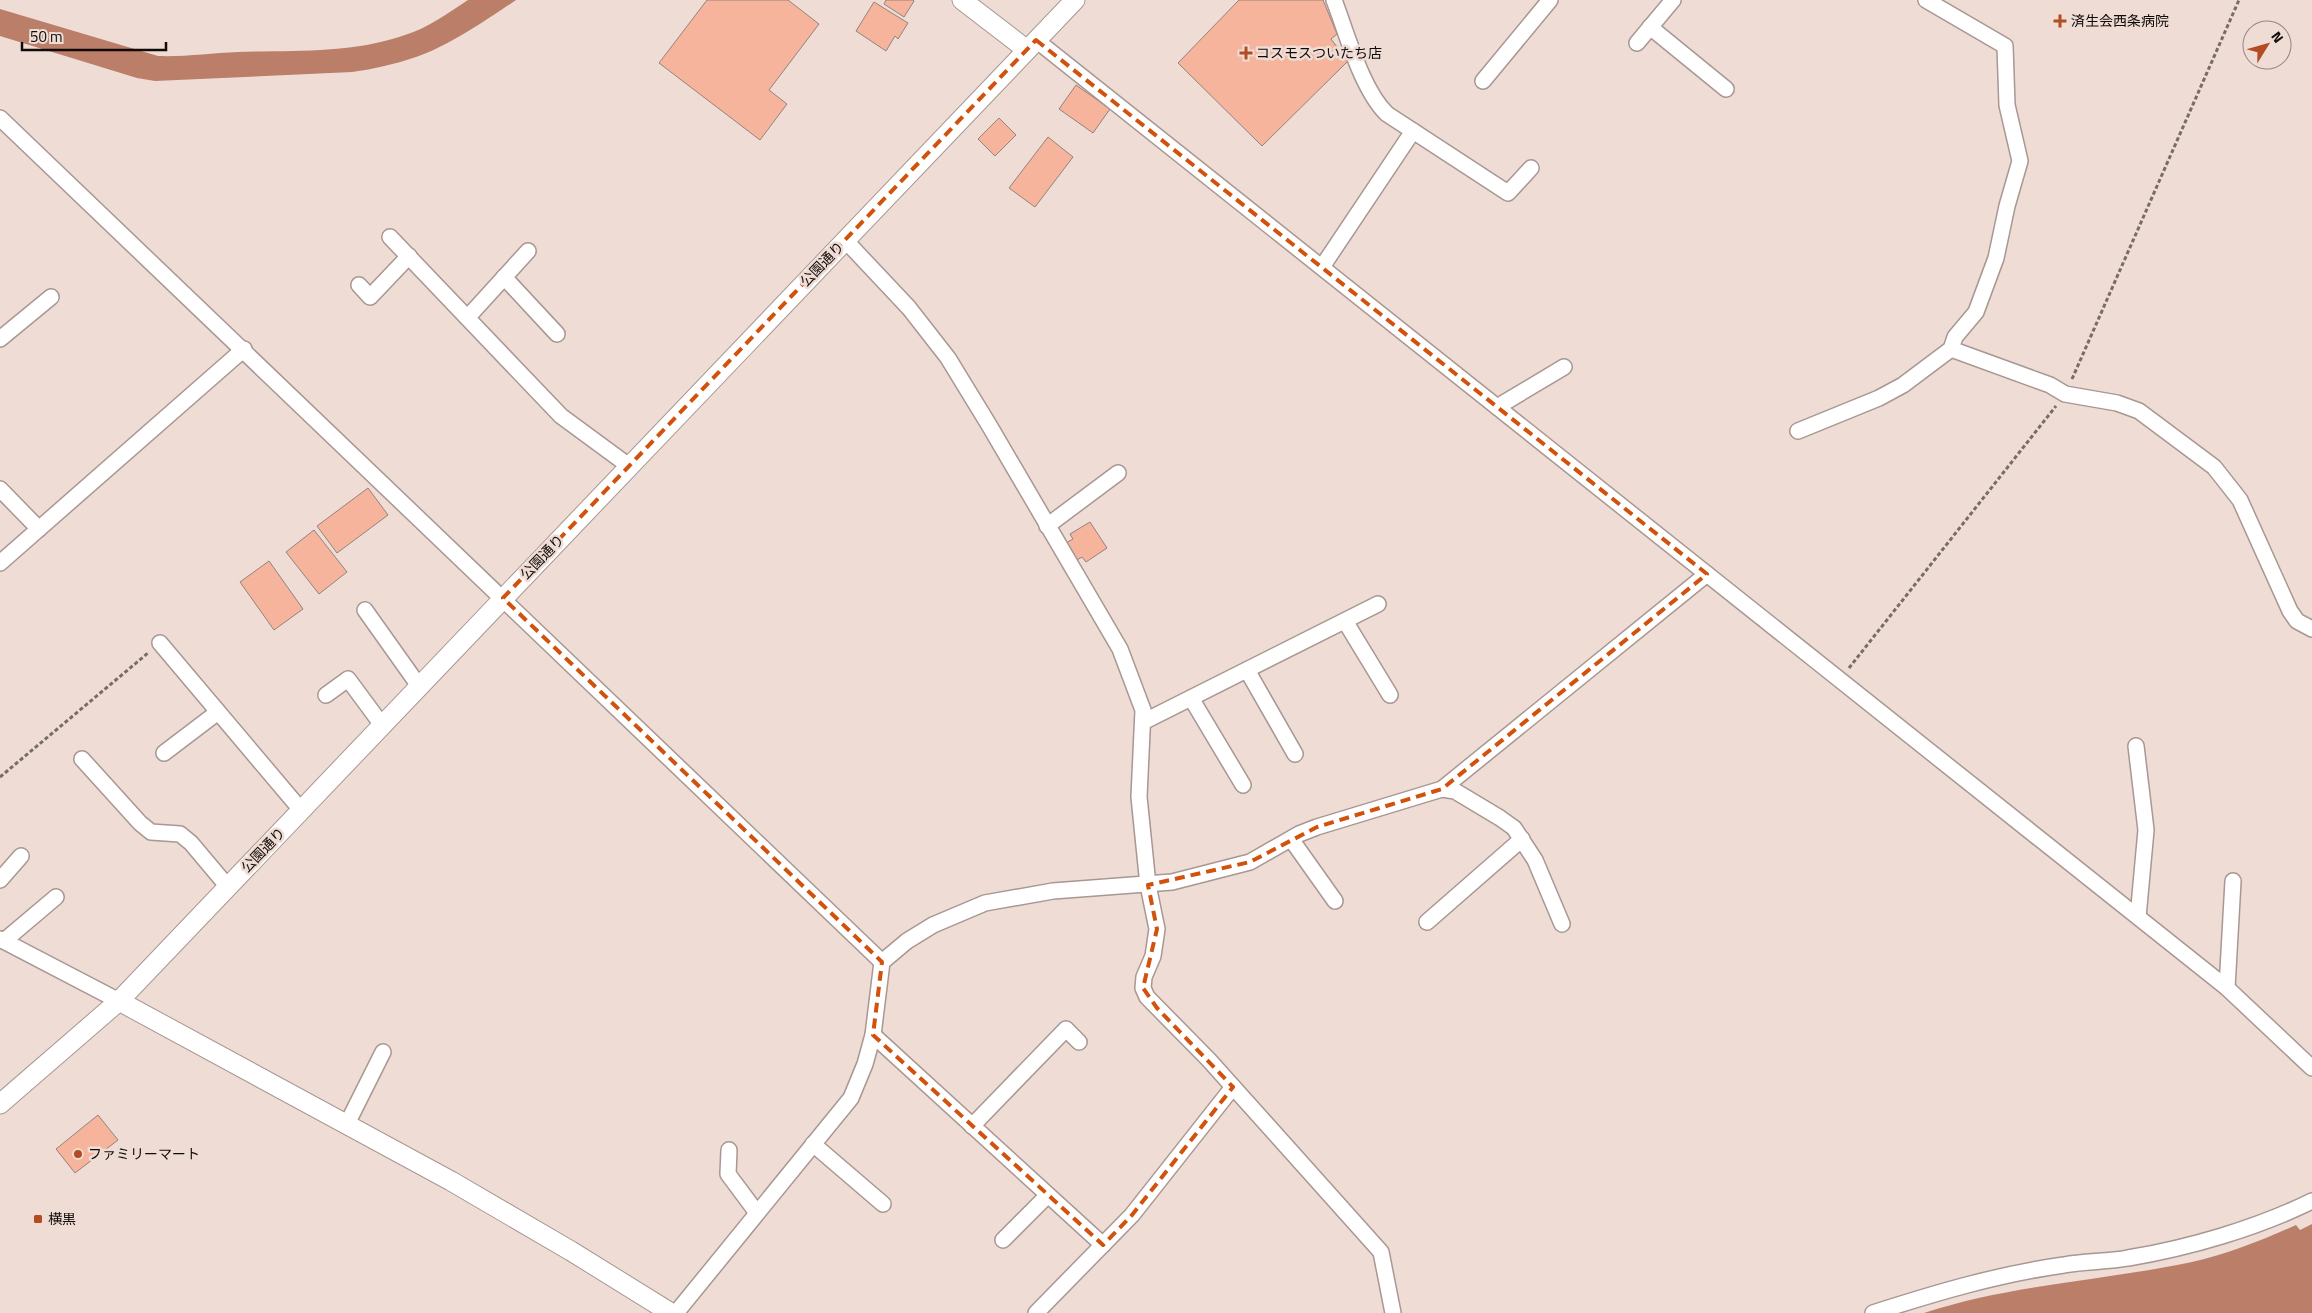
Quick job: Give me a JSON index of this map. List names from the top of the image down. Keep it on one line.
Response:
{"streets":{"street":["公園通り"]},"places":{"health":["済生会西条病院","コスモスついたち店"],"other":["ファミリーマート"],"transit":["横黒"]},"scale_bar":"50 m","north":"top right"}
